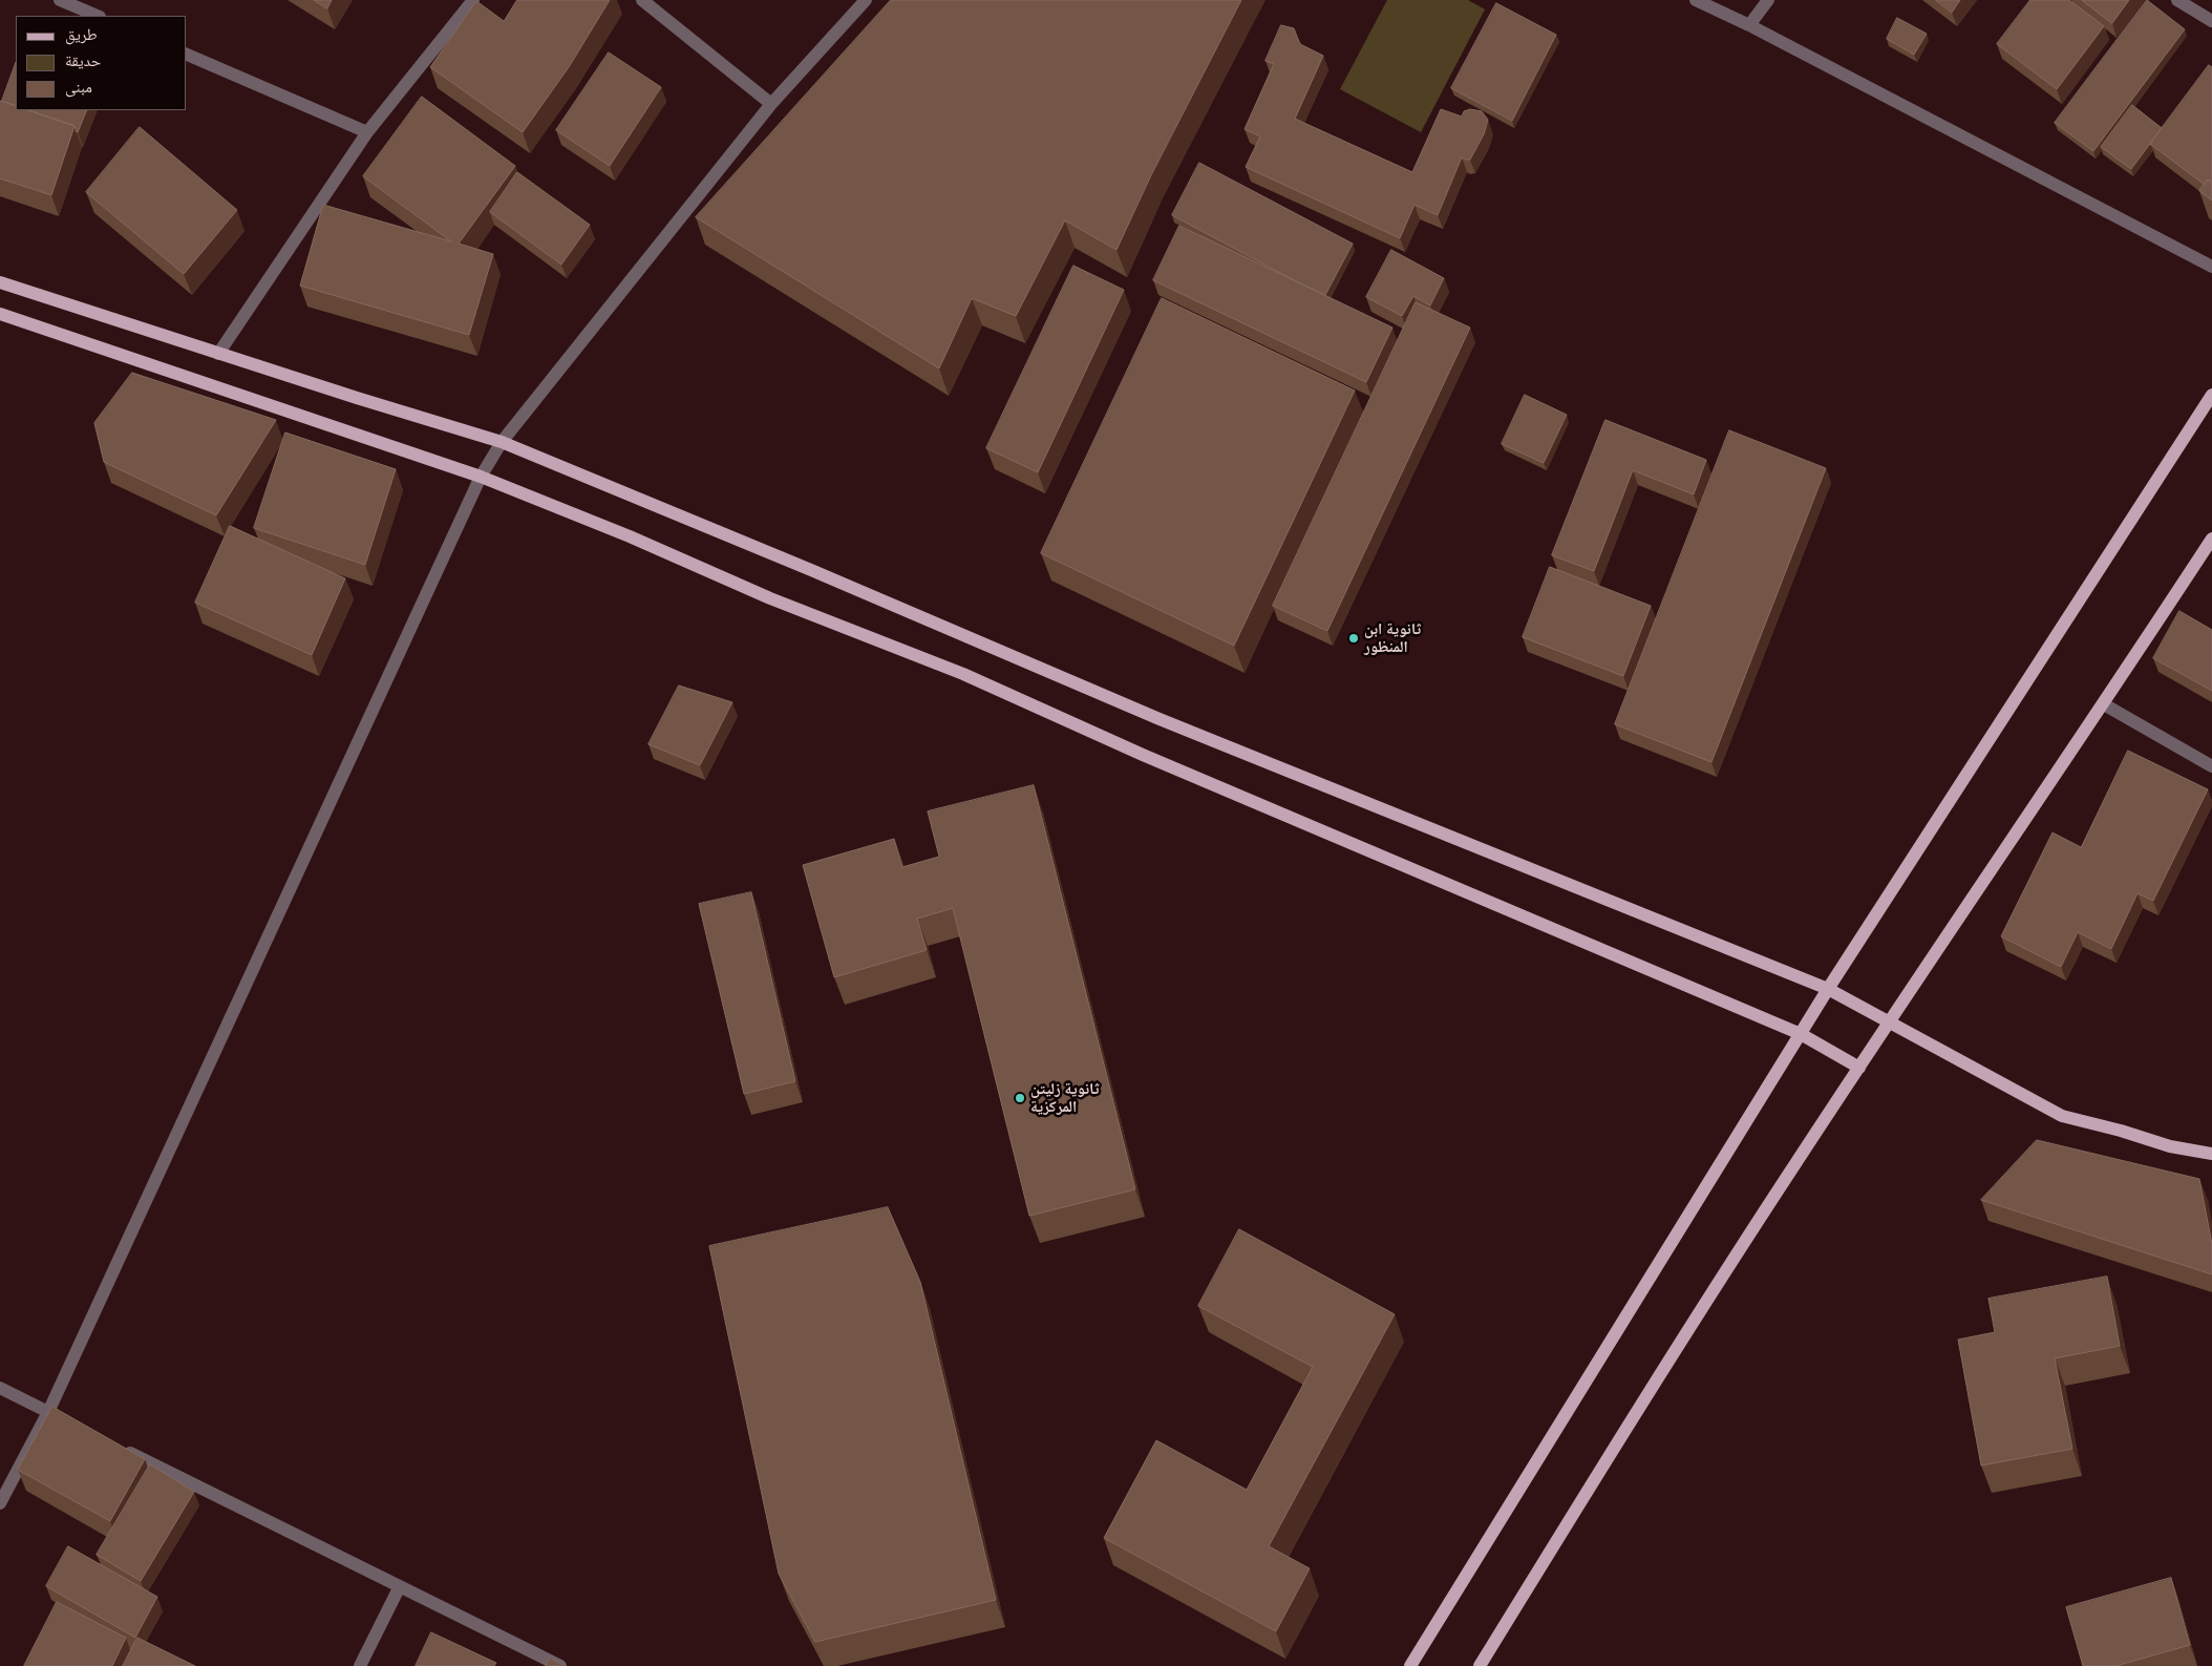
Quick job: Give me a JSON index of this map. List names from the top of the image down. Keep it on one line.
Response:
{"places":["ثانوية ابن المنظور","ثانوية زليتن المركزية"],"legend":["طريق","حديقة","مبنى"]}
